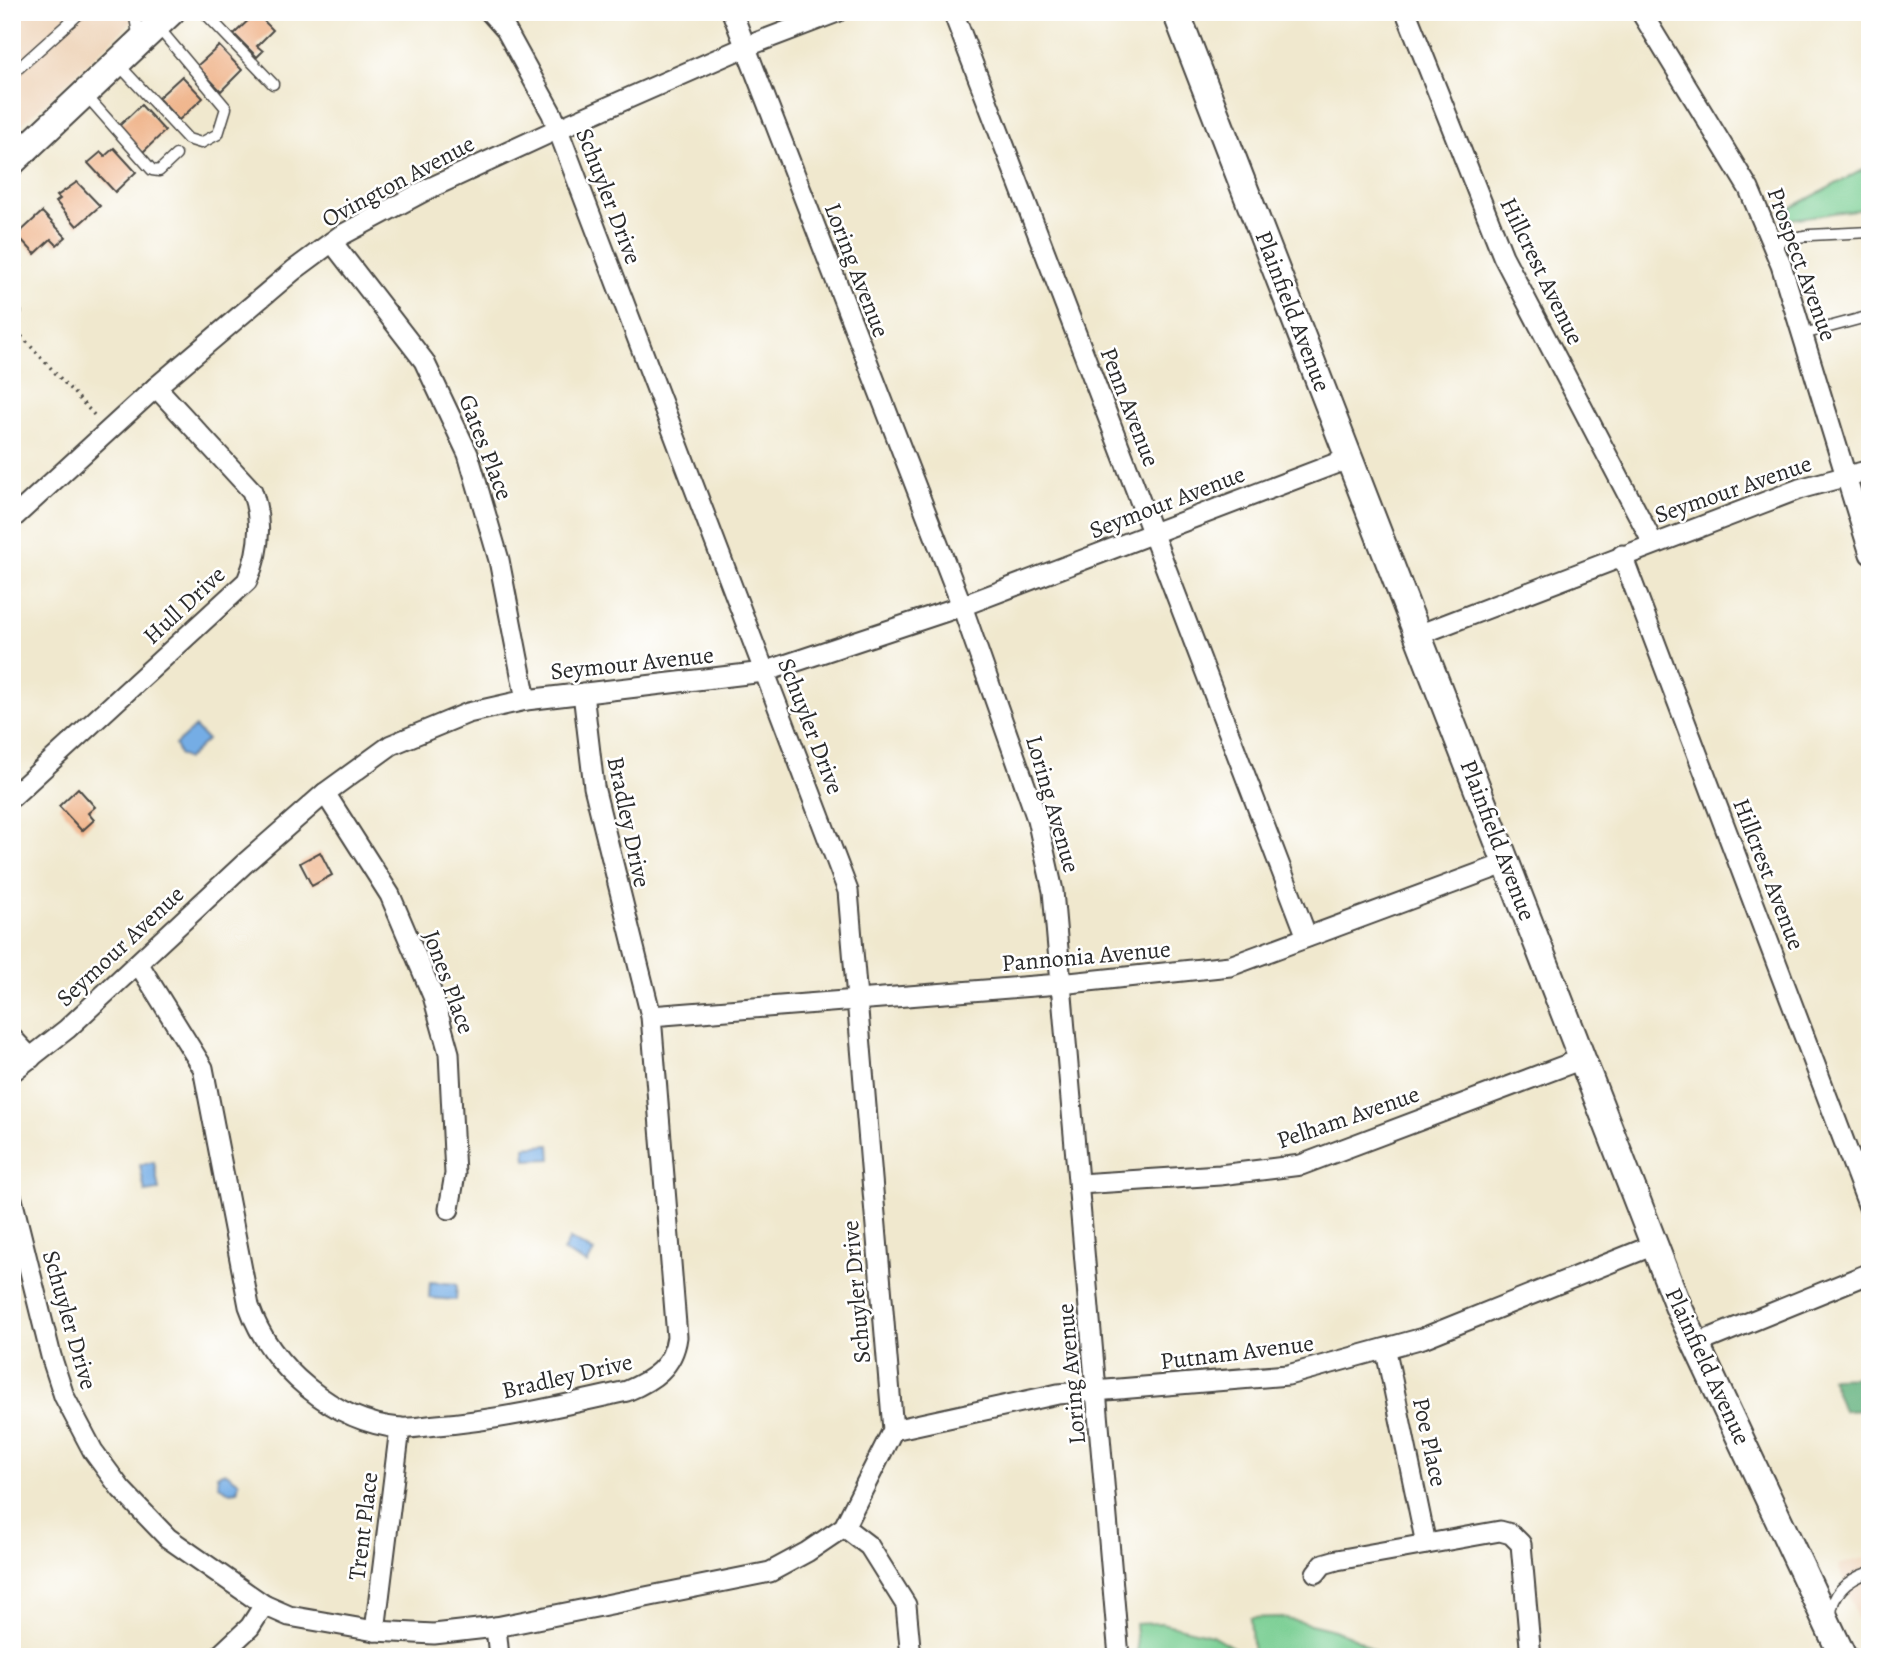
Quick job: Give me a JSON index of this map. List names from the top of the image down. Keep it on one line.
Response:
{"streets":{"street":["Ovington Avenue","Schuyler Drive","Prospect Avenue","Loring Avenue","Hillcrest Avenue","Plainfield Avenue","Penn Avenue","Gates Place","Seymour Avenue","Hull Drive","Bradley Drive","Pannonia Avenue","Jones Place","Pelham Avenue","Putnam Avenue","Poe Place","Trent Place"]},"crossings":[["Ovington Avenue","Schuyler Drive"],["Ovington Avenue","Loring Avenue"],["Ovington Avenue","Gates Place"],["Ovington Avenue","Hull Drive"],["Schuyler Drive","Seymour Avenue"],["Schuyler Drive","Pannonia Avenue"],["Schuyler Drive","Putnam Avenue"],["Schuyler Drive","Trent Place"],["Prospect Avenue","Seymour Avenue"],["Loring Avenue","Seymour Avenue"],["Loring Avenue","Pannonia Avenue"],["Loring Avenue","Pelham Avenue"],["Loring Avenue","Putnam Avenue"],["Hillcrest Avenue","Seymour Avenue"],["Plainfield Avenue","Seymour Avenue"],["Plainfield Avenue","Pannonia Avenue"],["Plainfield Avenue","Pelham Avenue"],["Plainfield Avenue","Putnam Avenue"],["Penn Avenue","Seymour Avenue"],["Penn Avenue","Pannonia Avenue"],["Gates Place","Seymour Avenue"],["Seymour Avenue","Bradley Drive"],["Seymour Avenue","Jones Place"],["Bradley Drive","Pannonia Avenue"],["Bradley Drive","Trent Place"],["Putnam Avenue","Poe Place"]]}
